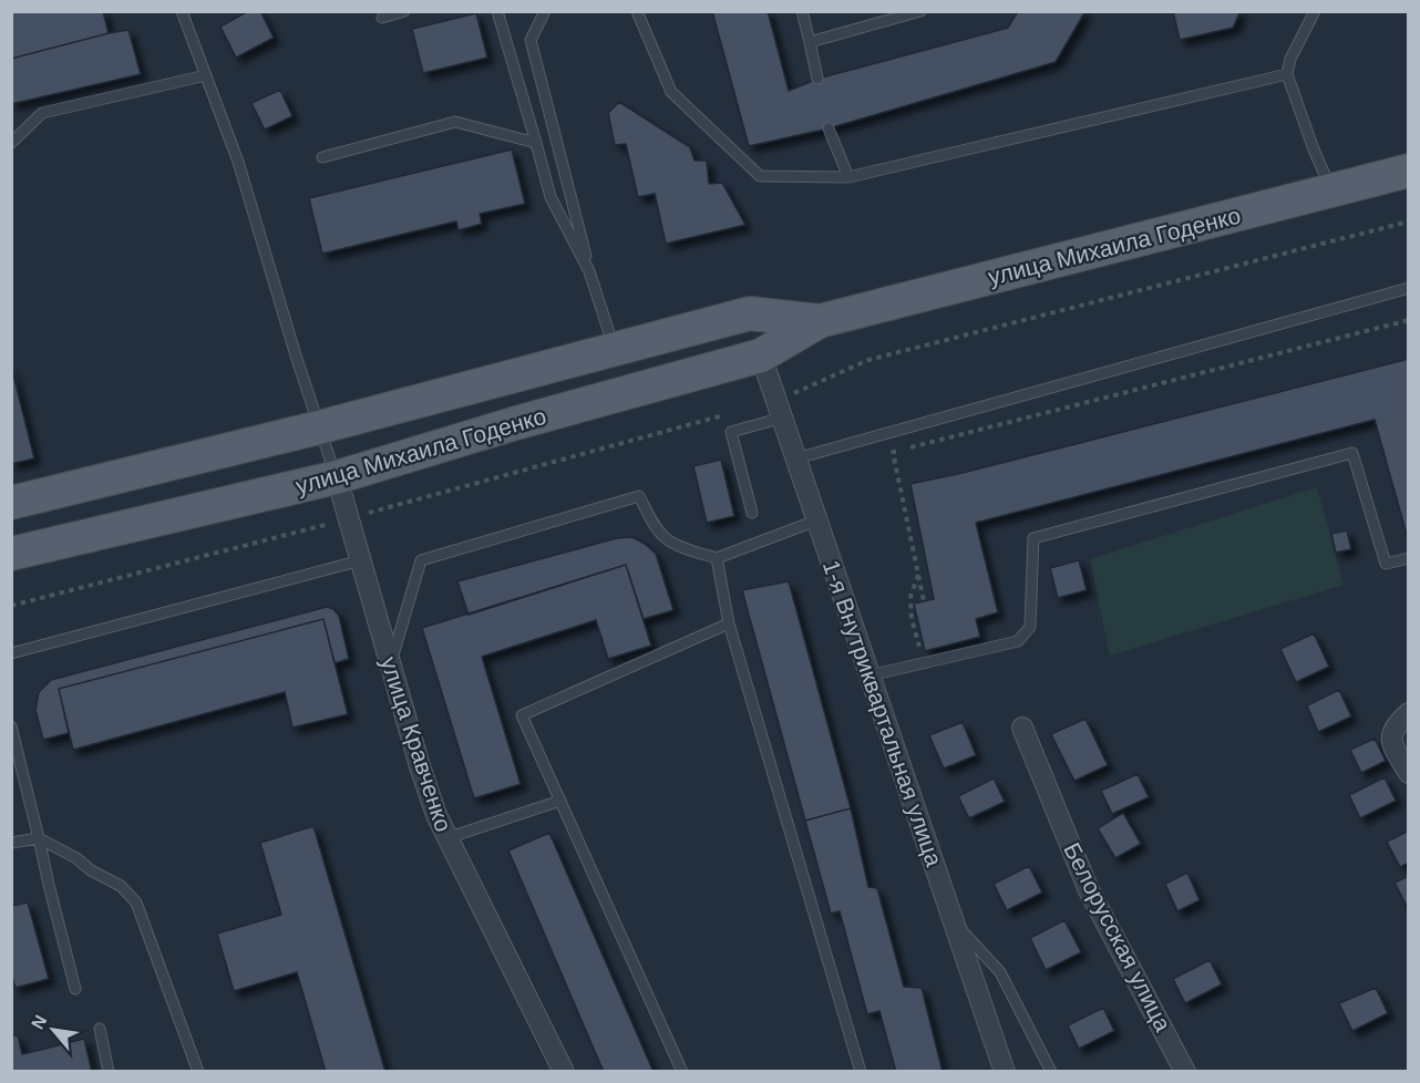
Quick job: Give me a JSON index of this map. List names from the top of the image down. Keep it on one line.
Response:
{"streets":{"main road":["улица Михаила Годенко"],"street":["1-я Внутриквартальная улица","улица Кравченко","Белорусская улица"]},"crossings":[["улица Михаила Годенко","1-я Внутриквартальная улица"],["улица Михаила Годенко","улица Кравченко"]],"north":"top left"}
